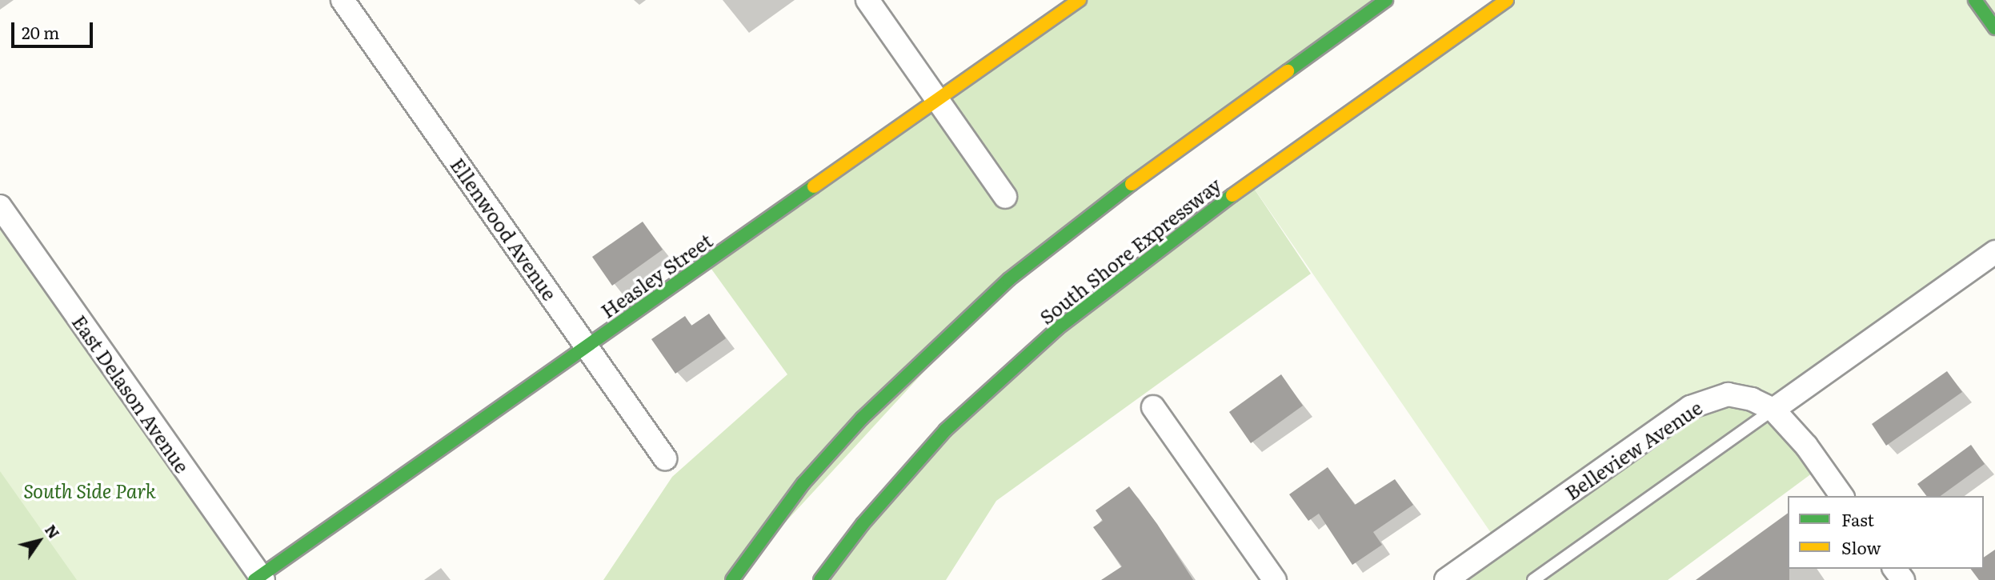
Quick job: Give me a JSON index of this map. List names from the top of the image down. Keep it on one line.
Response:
{"streets":{"main road":["South Shore Expressway","Heasley Street"],"street":["Ellenwood Avenue","East Delason Avenue","Belleview Avenue"]},"crossings":[["Ellenwood Avenue","Heasley Street"],["Heasley Street","East Delason Avenue"]],"parks":["South Side Park"],"legend":["Fast","Slow"],"scale_bar":"20 m","north":"top right"}
